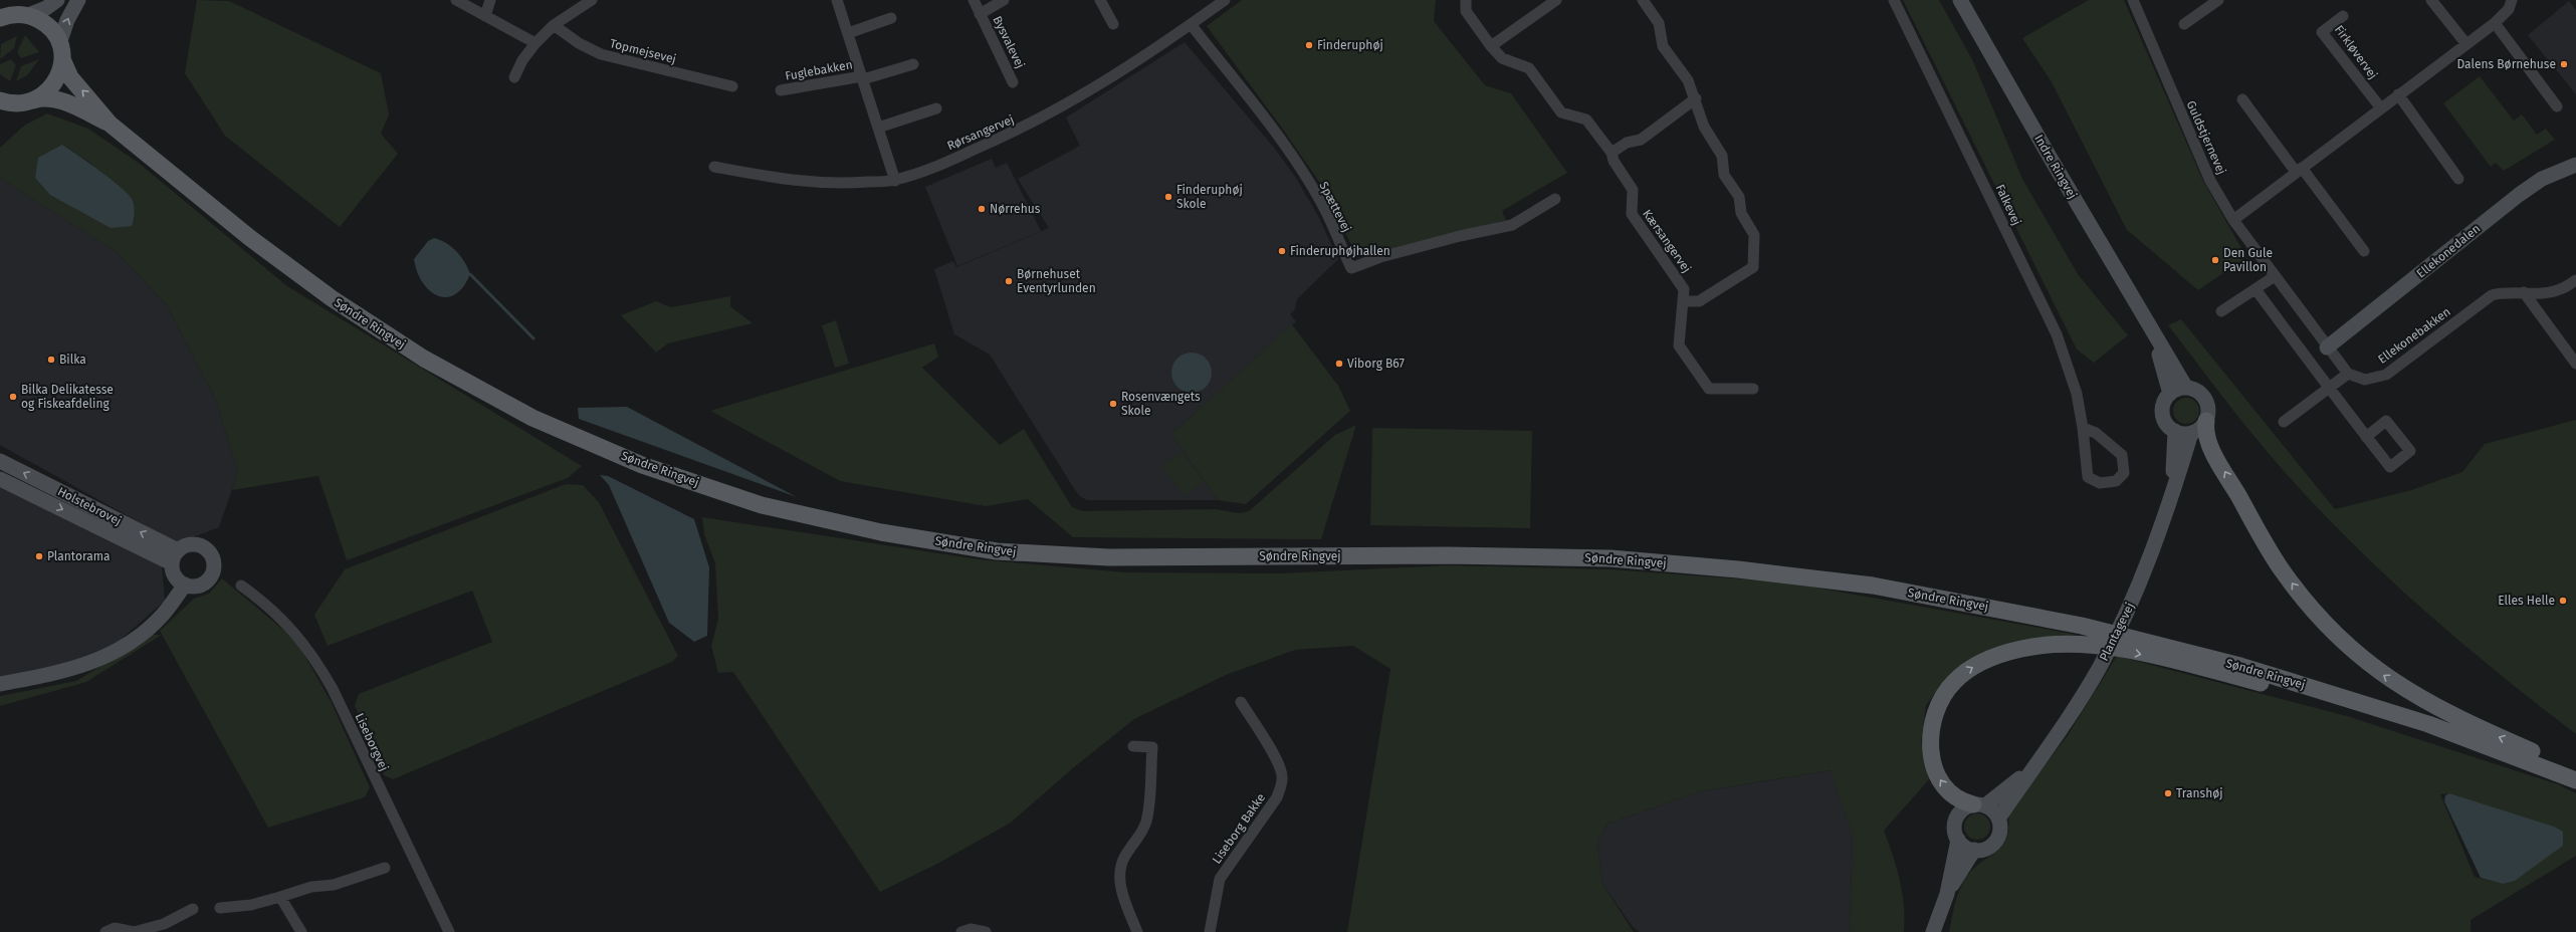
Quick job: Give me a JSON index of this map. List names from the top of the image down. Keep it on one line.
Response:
{"streets":{"main road":["Søndre Ringvej"],"street":["Bysvalevej","Topmejsevej","Firkløvervej","Fuglebakken","Rørsangervej","Guldstjernevej","Indre Ringvej","Falkevej","Spættevej","Kærsangervej","Ellekonedalen","Ellekonebakken","Holstebrovej","Plantagevej","Liseborgvej","Liseborg Bakke"]},"crossings":[["Fuglebakken","Rørsangervej"],["Rørsangervej","Spættevej"],["Guldstjernevej","Ellekonedalen"],["Indre Ringvej","Plantagevej"]],"places":["Finderuphøj","Dalens Børnehuse","Finderuphøj Skole","Nørrehus","Finderuphøjhallen","Den Gule Pavillon","Børnehuset Eventyrlunden","Bilka","Viborg B67","Bilka Delikatesse og Fiskeafdeling","Rosenvængets Skole","Plantorama","Elles Helle","Transhøj"]}
